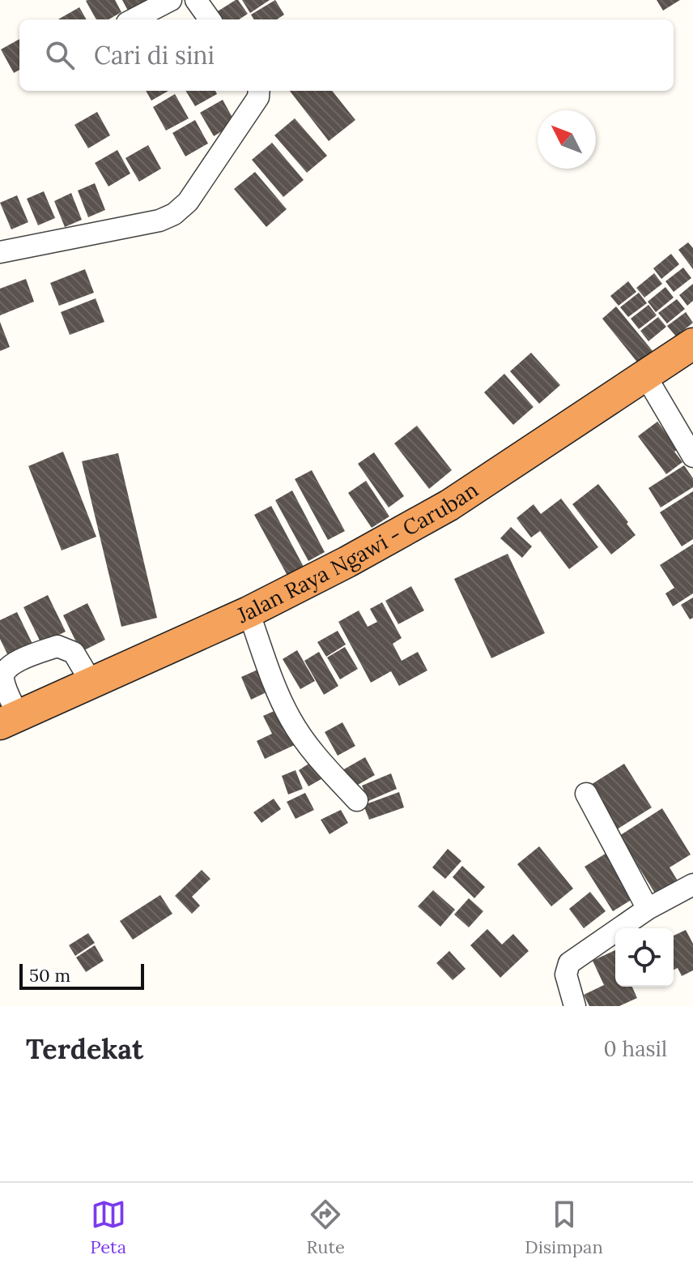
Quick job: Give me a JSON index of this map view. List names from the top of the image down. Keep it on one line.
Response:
{"streets":{"highway":["Jalan Raya Ngawi - Caruban"]},"scale_bar":"50 m","north":"top left","page":{"search":"Cari di sini","scale":"50 m","heading":["Terdekat","0 hasil"],"nav":["Peta","Rute","Disimpan"]}}
